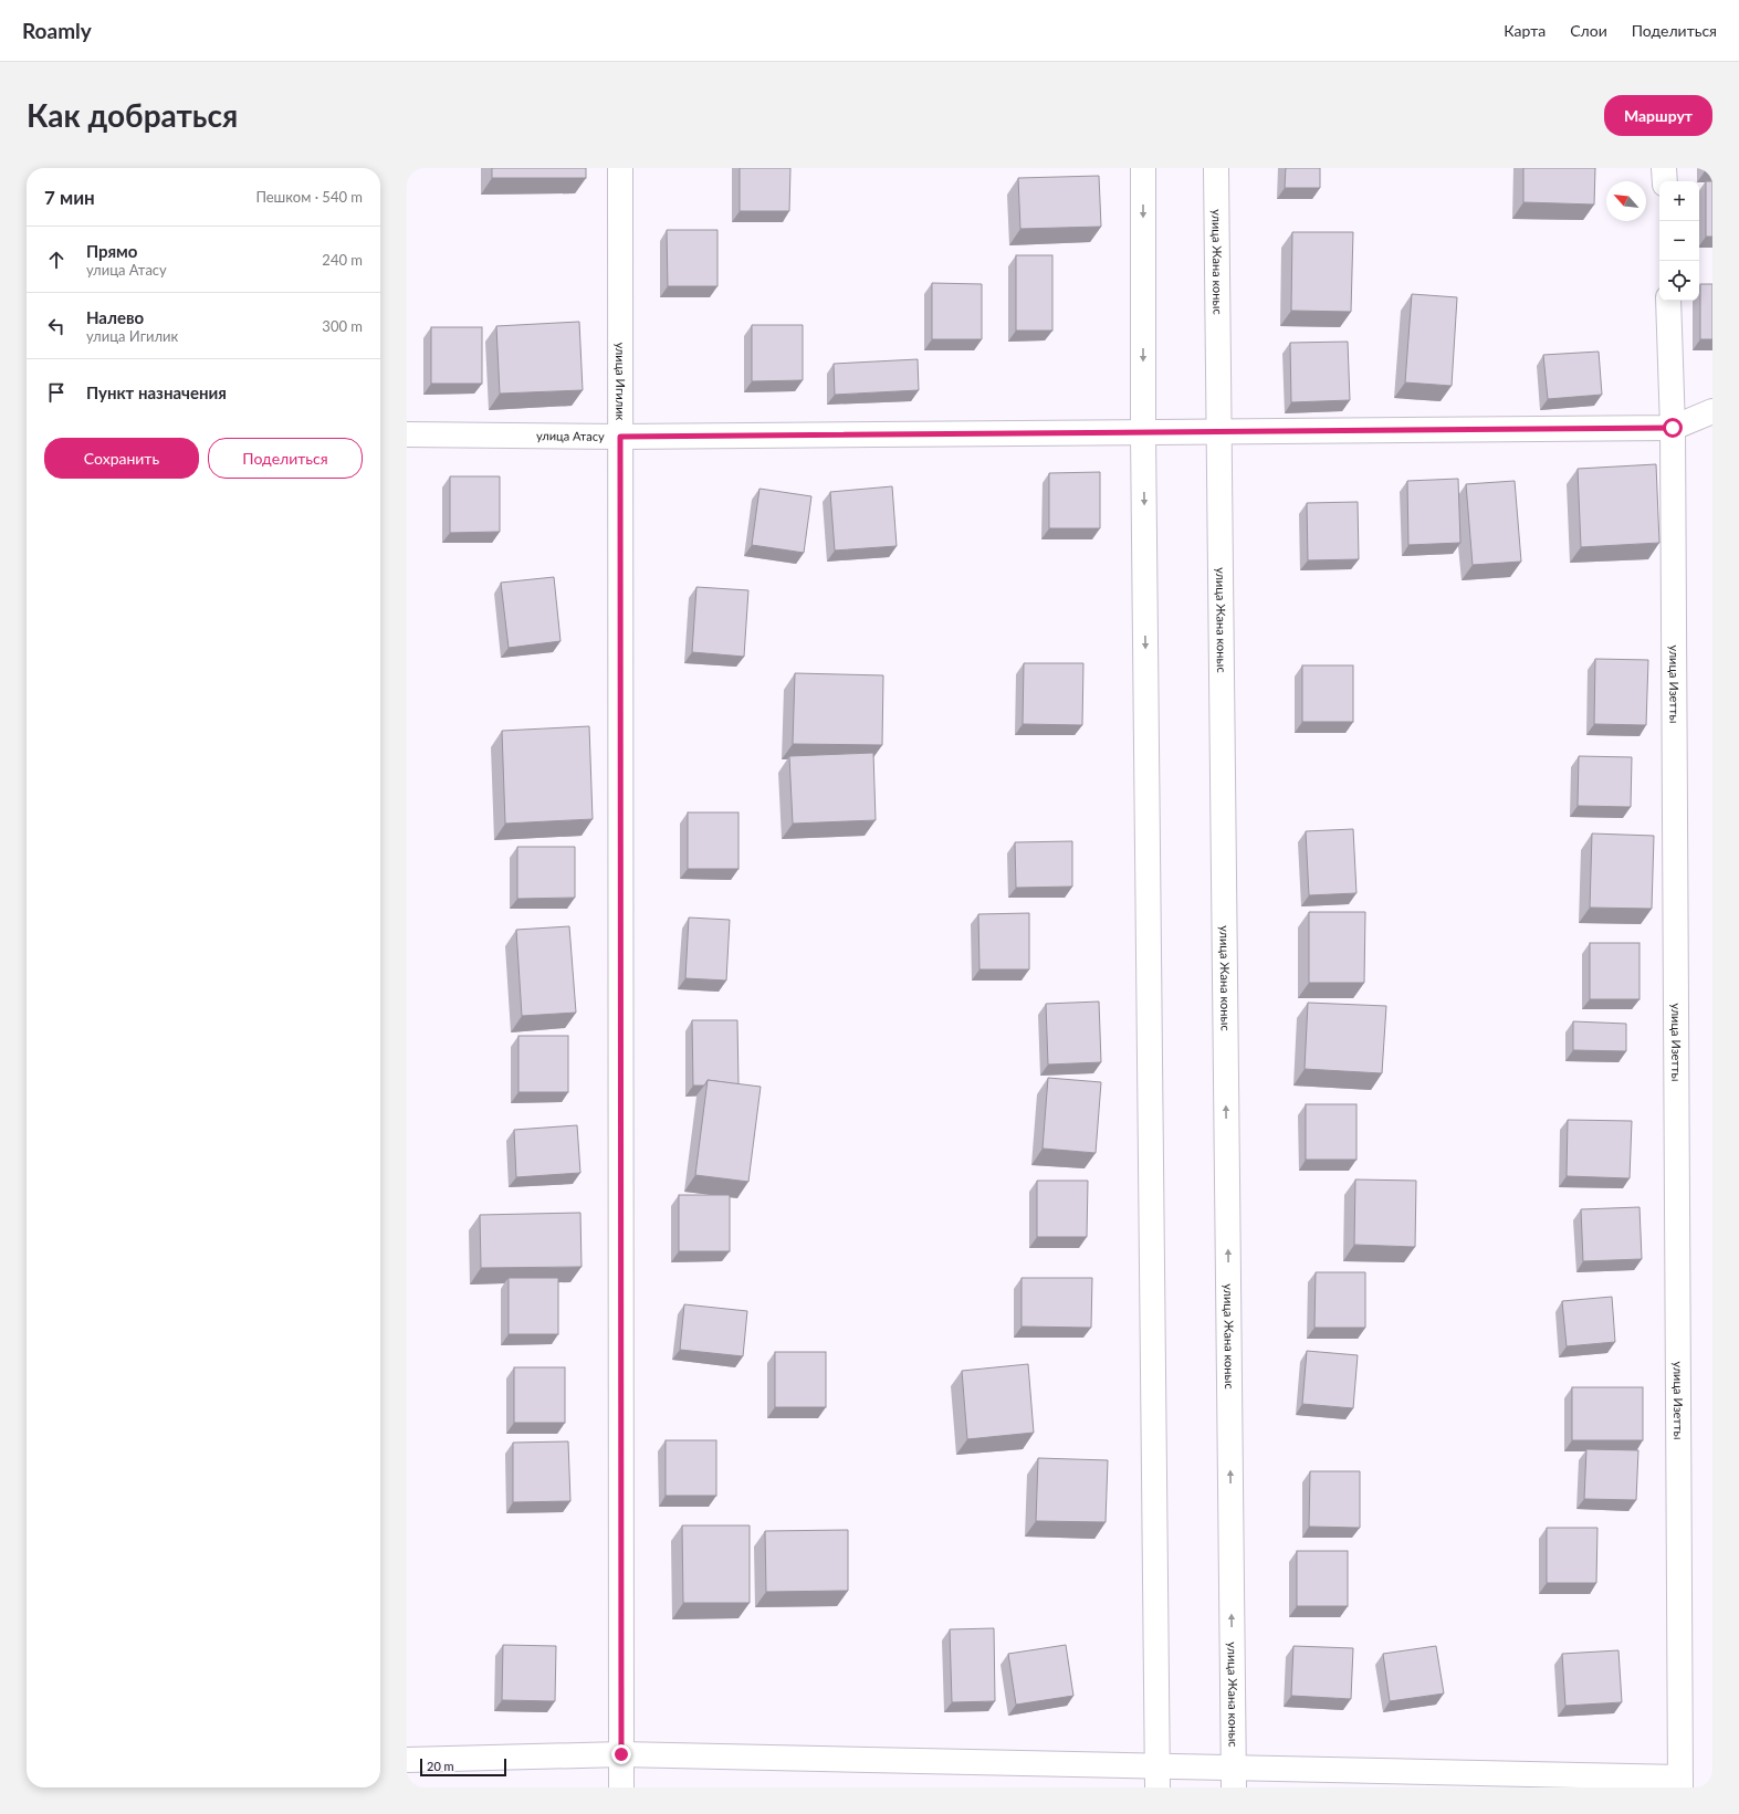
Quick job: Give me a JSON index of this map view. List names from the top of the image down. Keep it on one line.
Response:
{"streets":{"street":["улица Жана коныс","улица Игилик","улица Атасу","улица Изетты"]},"crossings":[["улица Жана коныс","улица Атасу"],["улица Игилик","улица Атасу"],["улица Атасу","улица Изетты"]],"scale_bar":"20 m","north":"top left","page":{"header":"Roamly","nav":["Карта","Слои","Поделиться"],"buttons":["Маршрут",["Сохранить","Поделиться"]],"title":"Как добраться","heading":["7 мин","Пешком · 540 m"],"map_buttons":["+","−"],"list":[["Прямо","улица Атасу","240 m"],["Налево","улица Игилик","300 m"],"Пункт назначения"],"scale":"20 m"}}
